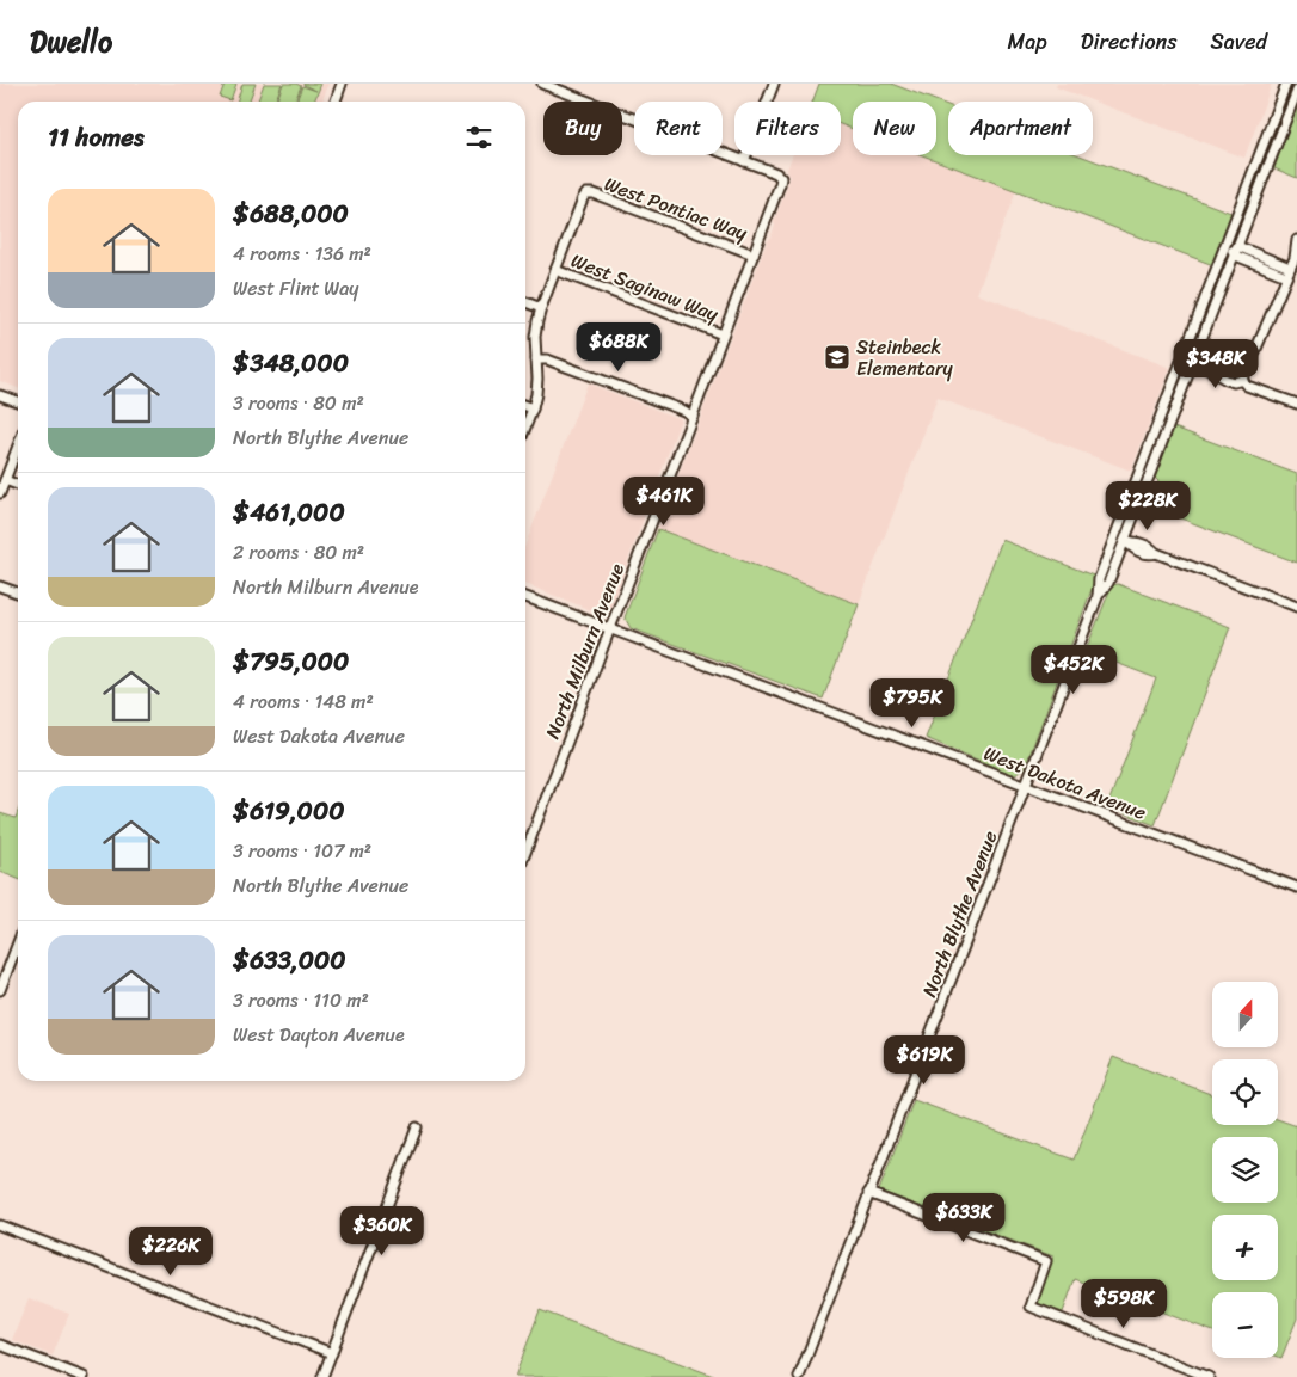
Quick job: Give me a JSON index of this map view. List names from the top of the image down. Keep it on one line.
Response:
{"streets":{"street":["West Pontiac Way","West Saginaw Way","North Milburn Avenue","West Dakota Avenue","North Blythe Avenue"]},"crossings":[["West Pontiac Way","West Saginaw Way"],["West Pontiac Way","North Milburn Avenue"],["West Saginaw Way","North Milburn Avenue"],["North Milburn Avenue","West Dakota Avenue"],["West Dakota Avenue","North Blythe Avenue"]],"places":{"school or university":["Steinbeck Elementary"]},"north":"top","page":{"header":"Dwello","nav":["Map","Directions","Saved"],"chip":["Buy","Rent","Filters","New","Apartment"],"heading":"11 homes","list":[{"name":"$688,000","note":"4 rooms · 136 m² · West Flint Way"},{"name":"$348,000","note":"3 rooms · 80 m² · North Blythe Avenue"},{"name":"$461,000","note":"2 rooms · 80 m² · North Milburn Avenue"},{"name":"$795,000","note":"4 rooms · 148 m² · West Dakota Avenue"},{"name":"$619,000","note":"3 rooms · 107 m² · North Blythe Avenue"},{"name":"$633,000","note":"3 rooms · 110 m² · West Dayton Avenue"}],"price":["$688K","$348K","$461K","$228K","$452K","$795K","$619K","$633K","$360K","$226K","$598K"],"map_buttons":["+","−"]}}
